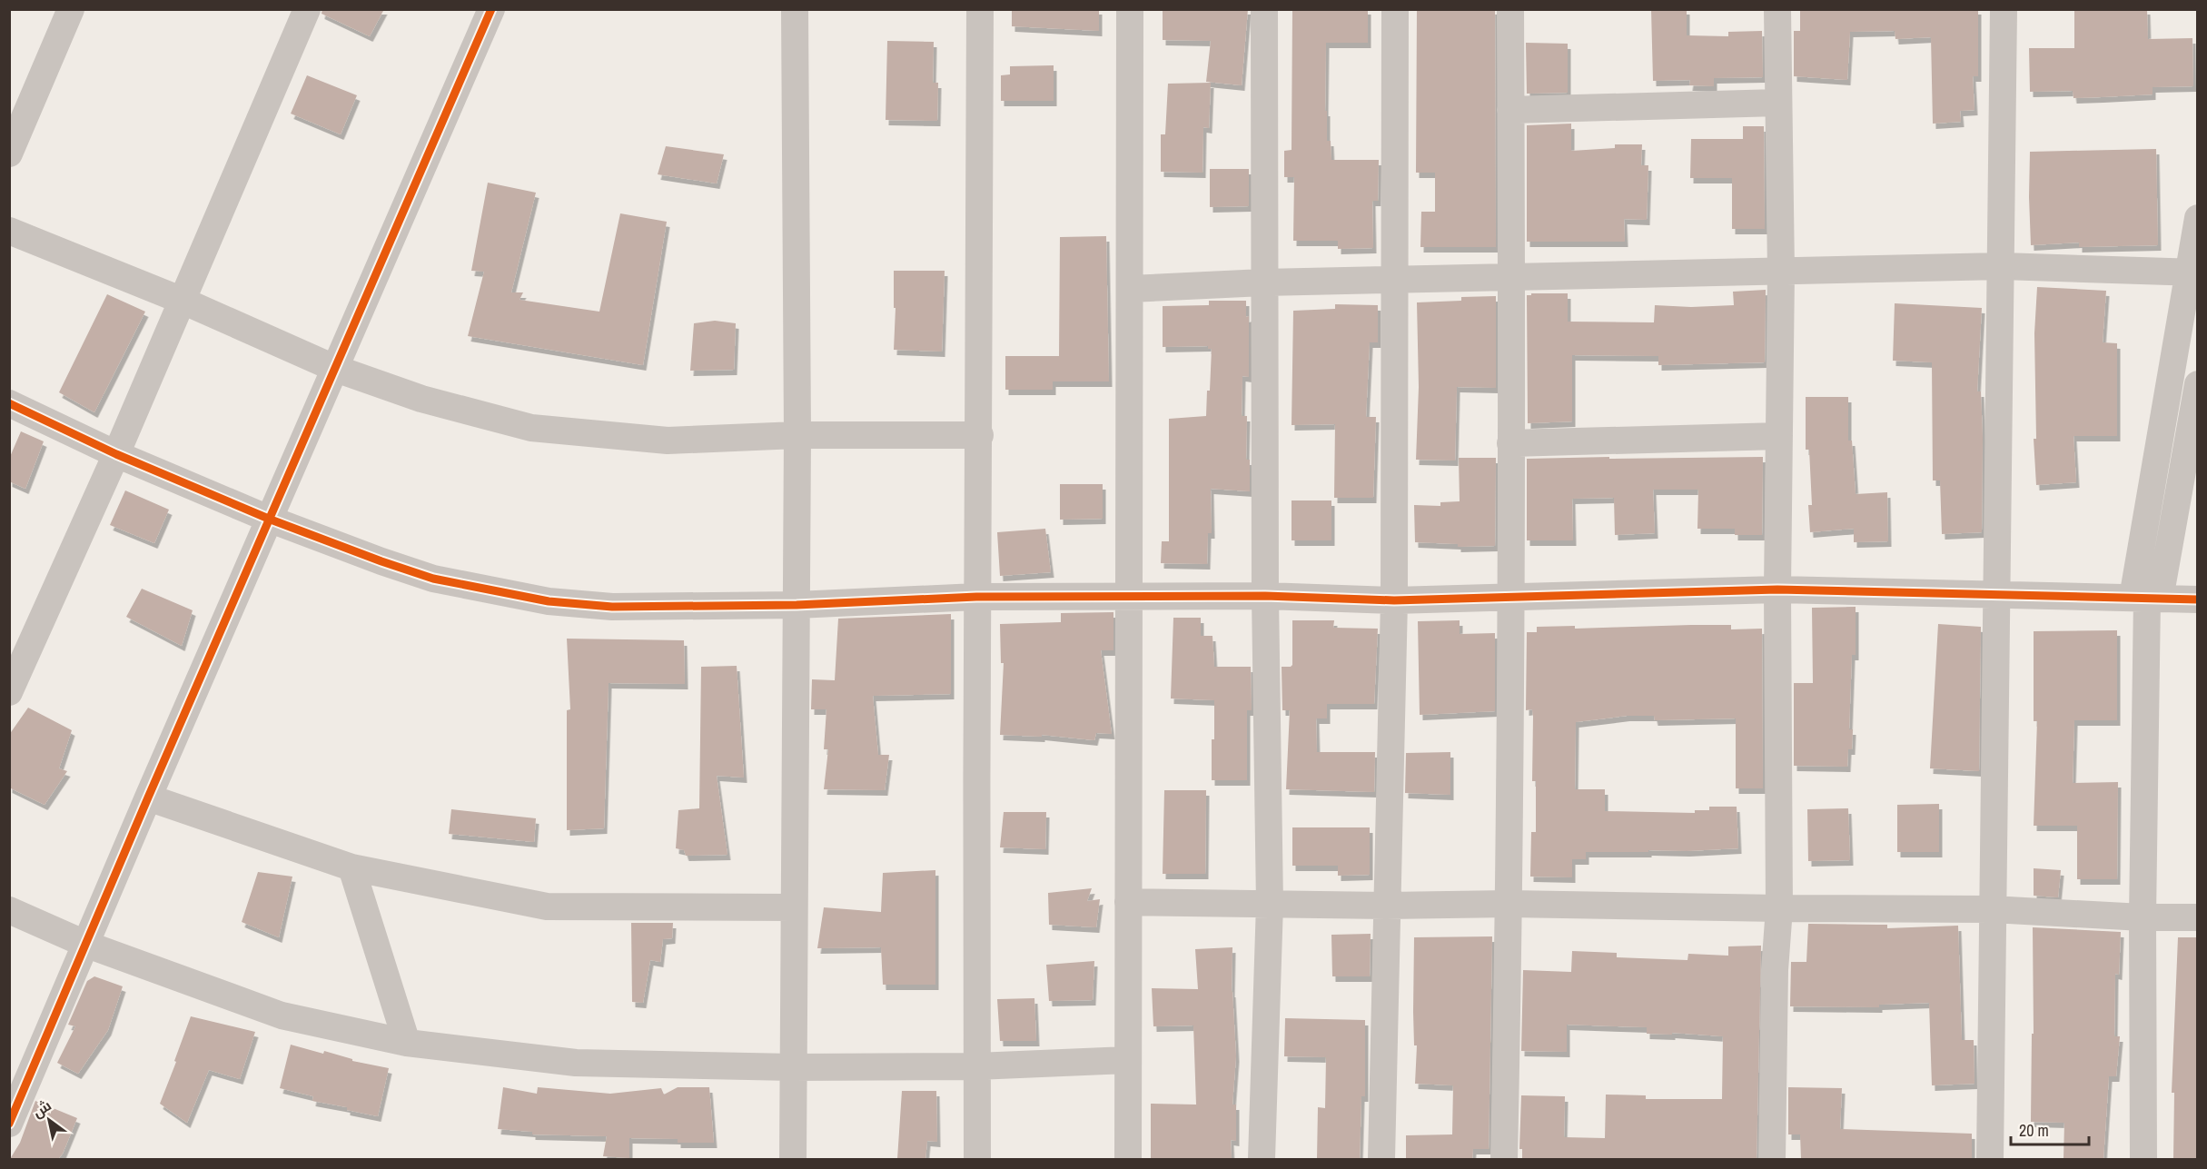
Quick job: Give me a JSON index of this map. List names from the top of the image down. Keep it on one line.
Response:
{"scale_bar":"20 m","north":"top left"}
